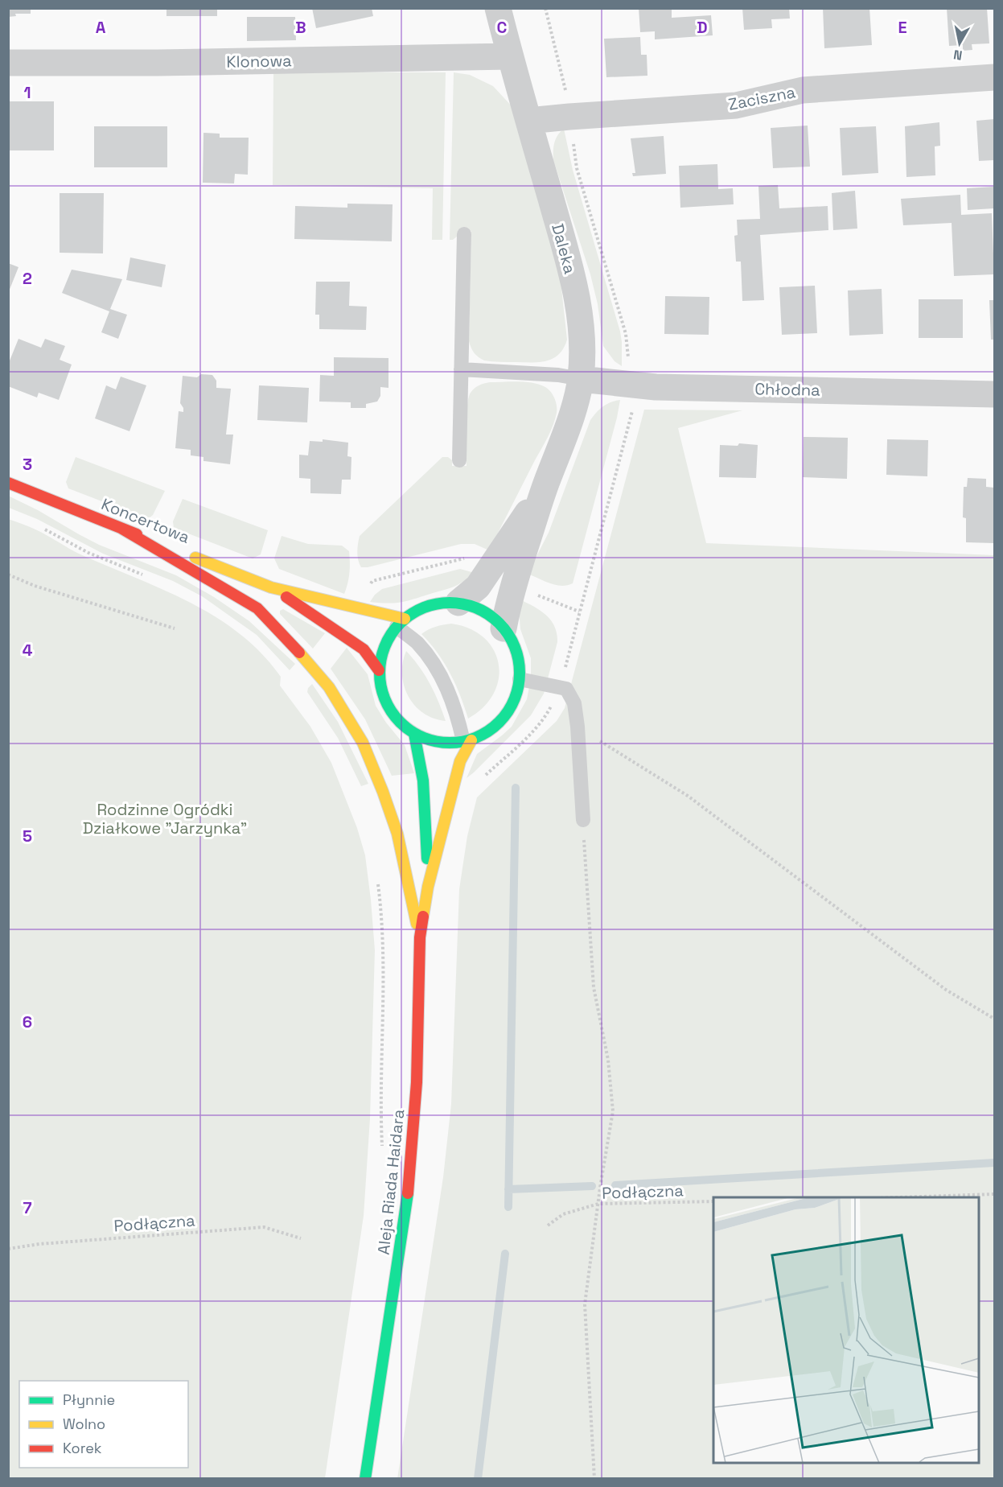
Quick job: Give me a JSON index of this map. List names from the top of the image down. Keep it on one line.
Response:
{"streets":{"street":["Klonowa","Zaciszna","Daleka","Chłodna","Koncertowa","Aleja Riada Haidara"],"path":["Podłączna"]},"crossings":[["Klonowa","Daleka"],["Zaciszna","Daleka"],["Daleka","Chłodna"]],"parks":["Rodzinne Ogródki Działkowe \"Jarzynka\""],"legend":["Płynnie","Wolno","Korek"],"north":"bottom","grid":{"columns":["A","B","C","D","E"],"rows":["1","2","3","4","5","6","7"]}}
